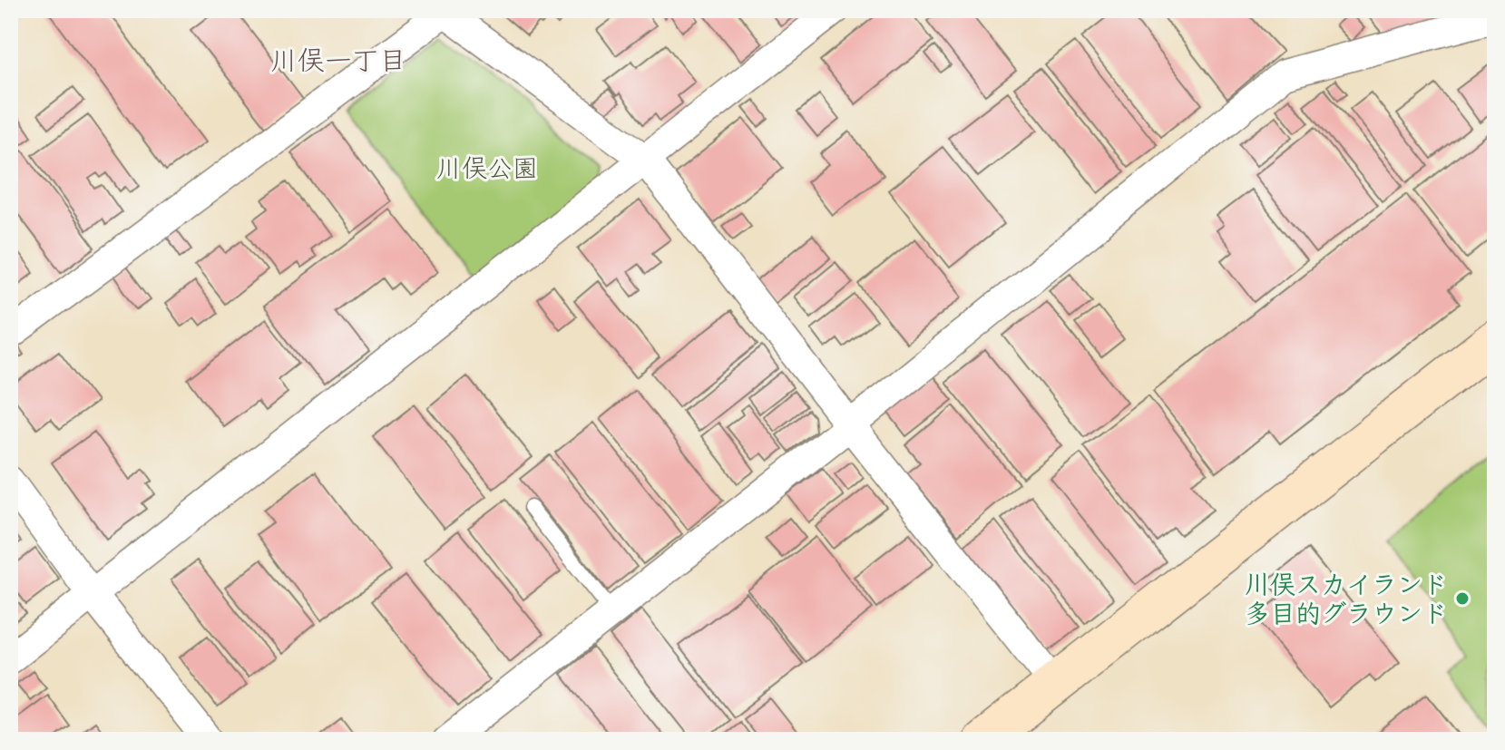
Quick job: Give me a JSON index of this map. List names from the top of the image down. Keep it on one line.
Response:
{"districts":["川俣一丁目"],"parks":["川俣公園"],"places":["川俣スカイランド 多目的グラウンド"]}
